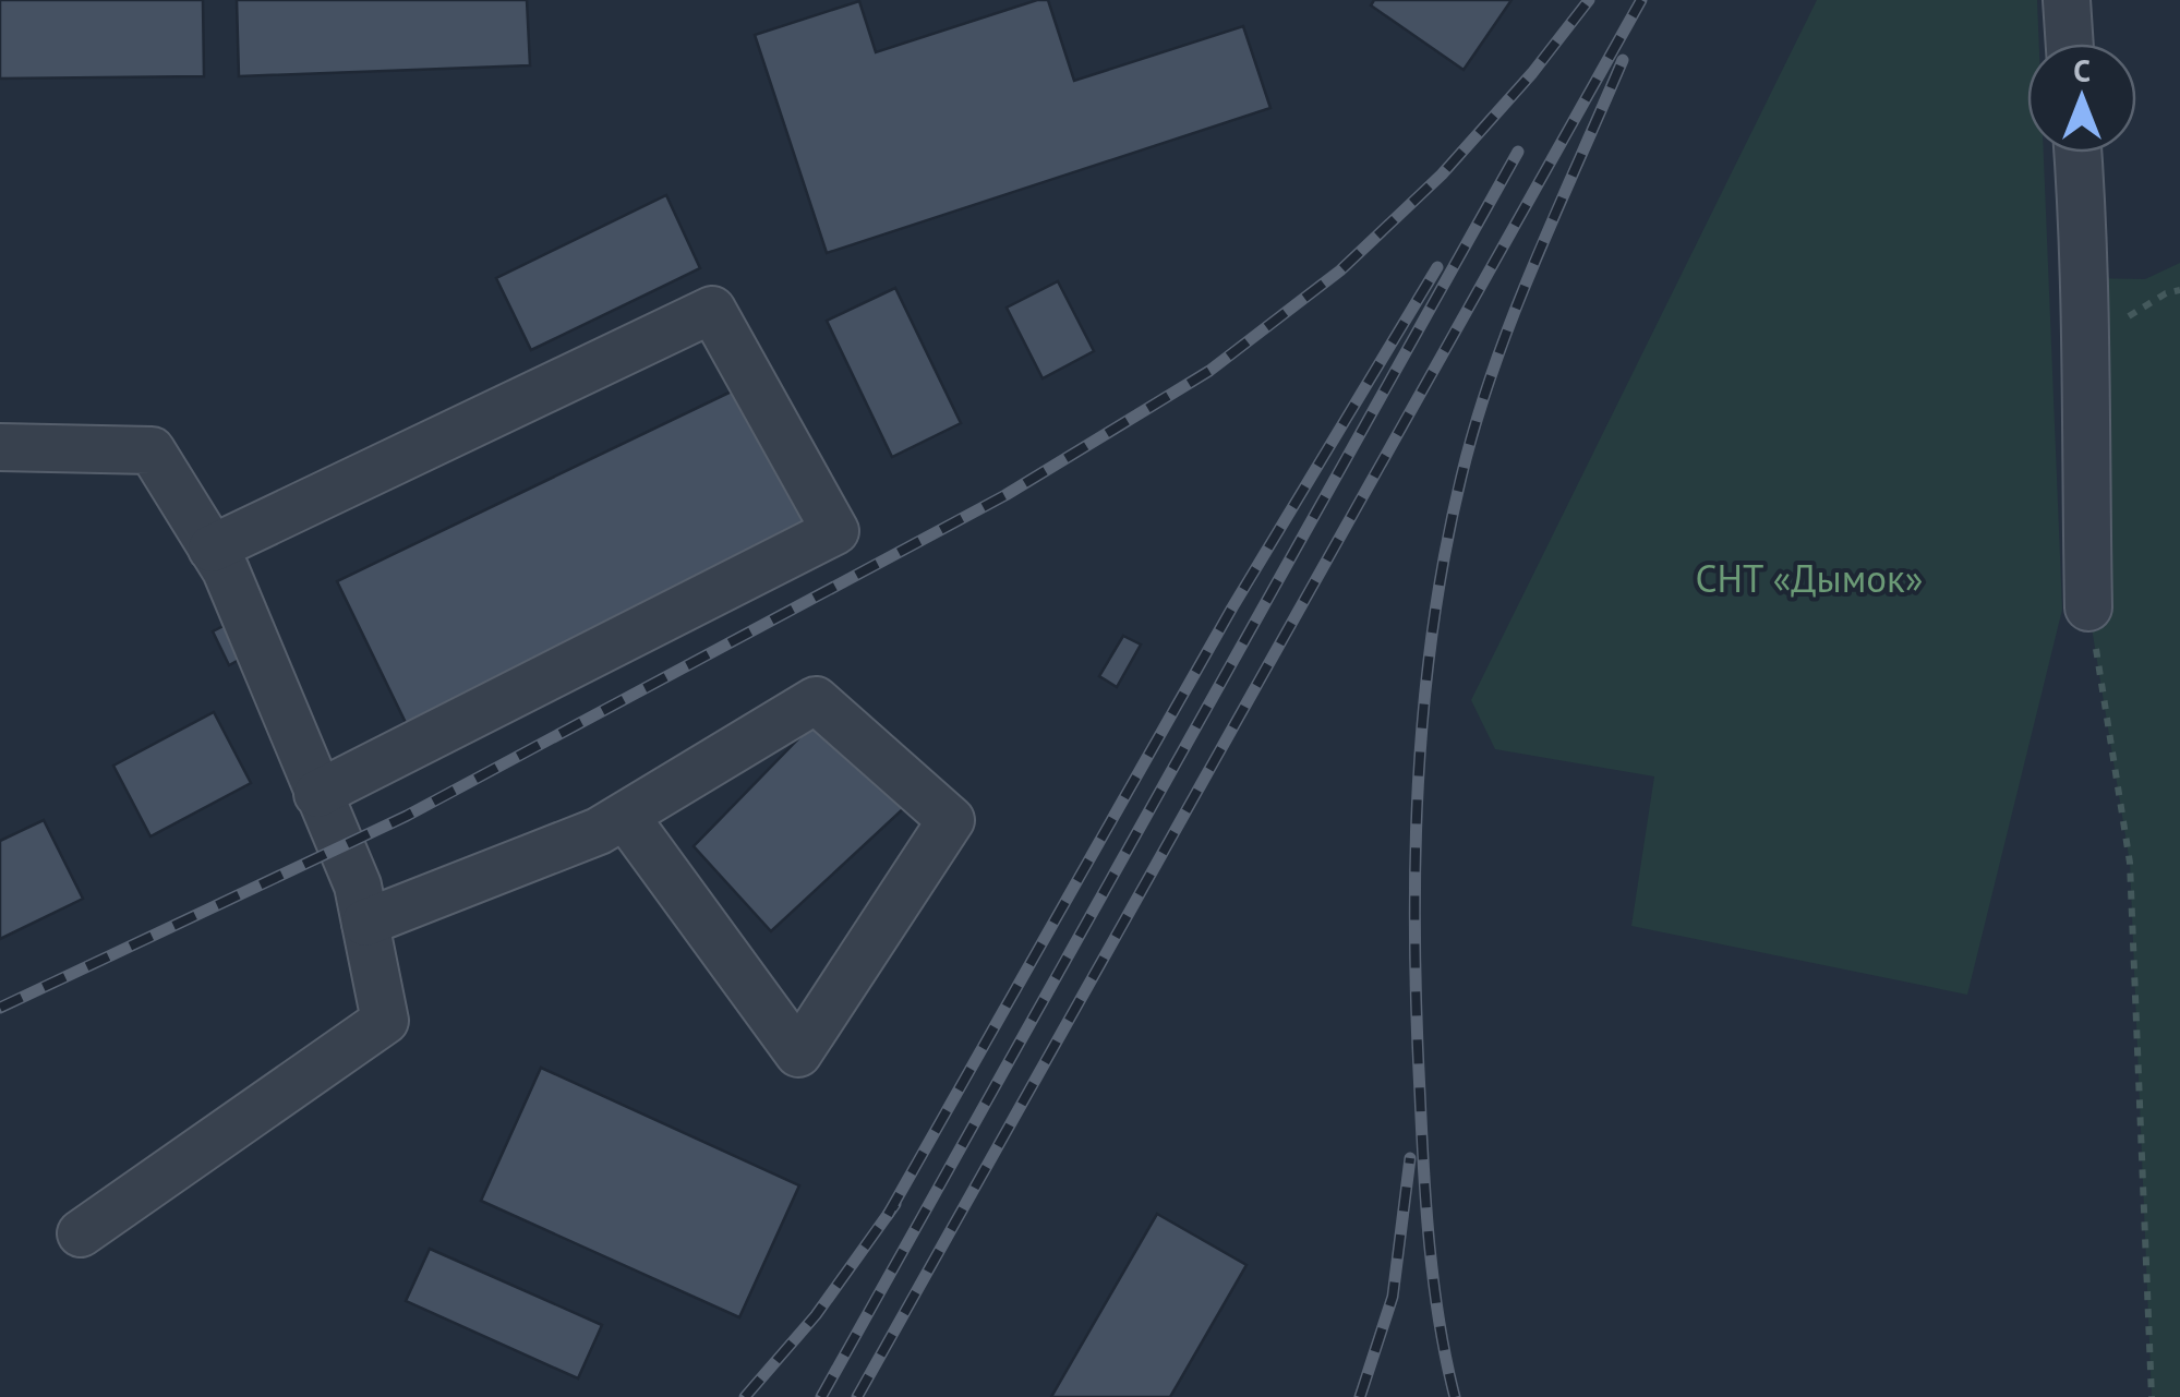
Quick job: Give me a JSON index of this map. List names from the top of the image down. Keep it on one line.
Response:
{"parks":["СНТ «Дымок»"],"north":"top"}
